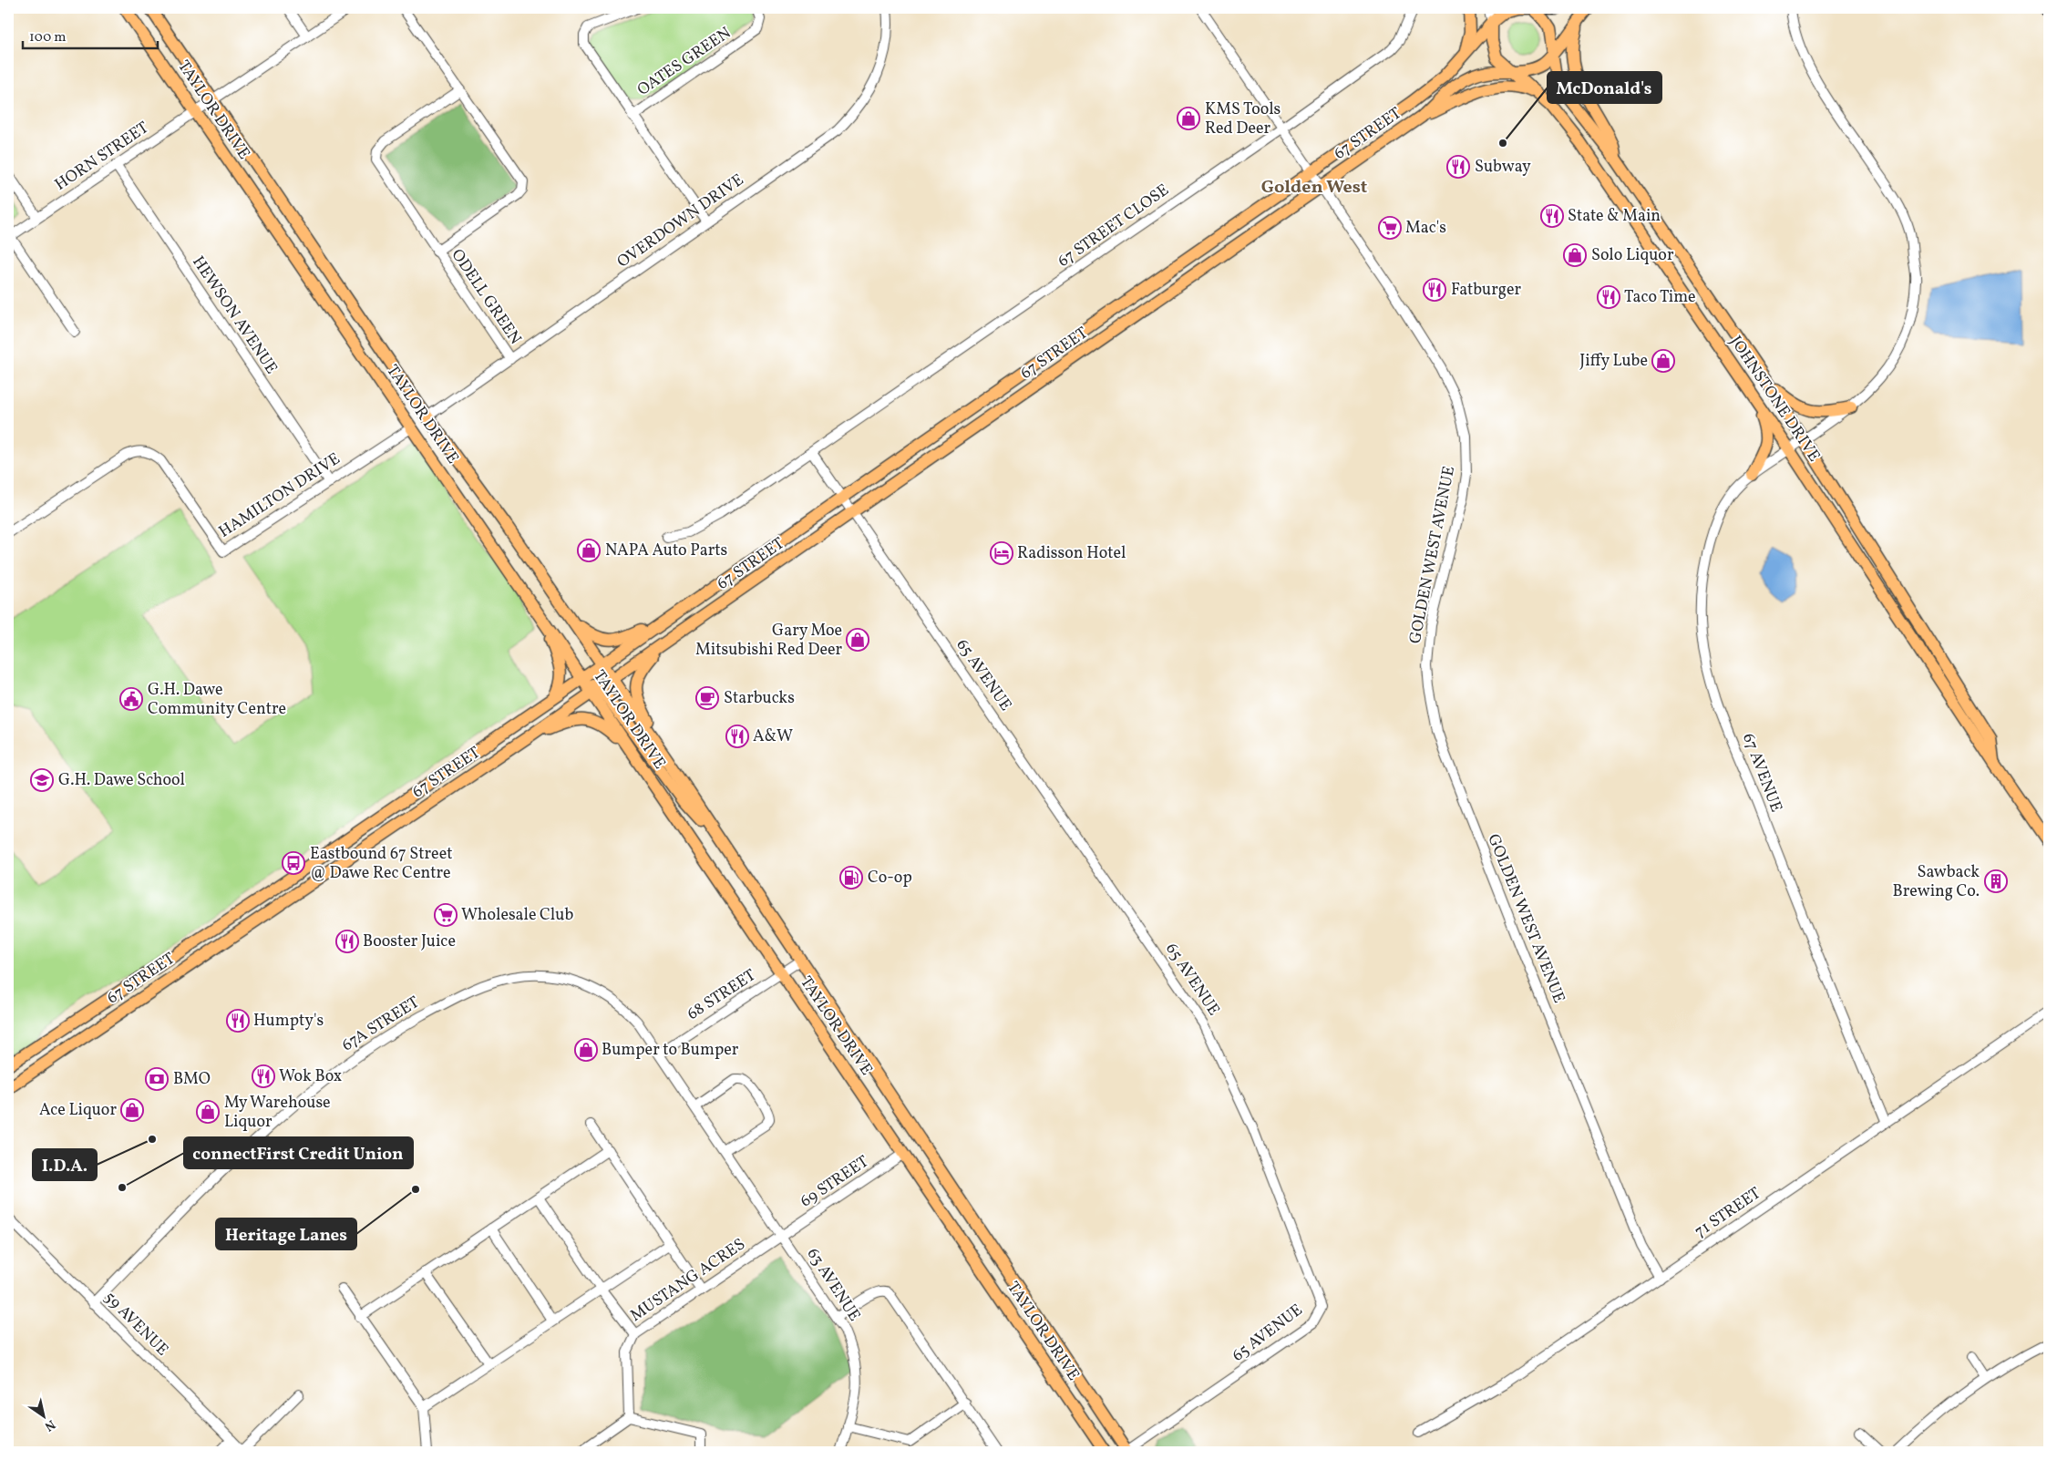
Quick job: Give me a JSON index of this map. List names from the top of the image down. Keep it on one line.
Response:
{"streets":{"main road":["TAYLOR DRIVE","67 STREET","JOHNSTONE DRIVE"],"street":["OATES GREEN","HORN STREET","OVERDOWN DRIVE","67 STREET CLOSE","ODELL GREEN","HEWSON AVENUE","HAMILTON DRIVE","GOLDEN WEST AVENUE","65 AVENUE","67 AVENUE","68 STREET","67A STREET","69 STREET","71 STREET","MUSTANG ACRES","63 AVENUE","59 AVENUE"]},"crossings":[["OATES GREEN","OVERDOWN DRIVE"],["TAYLOR DRIVE","67 STREET"],["TAYLOR DRIVE","HORN STREET"],["TAYLOR DRIVE","OVERDOWN DRIVE"],["TAYLOR DRIVE","HAMILTON DRIVE"],["TAYLOR DRIVE","65 AVENUE"],["TAYLOR DRIVE","68 STREET"],["TAYLOR DRIVE","69 STREET"],["67 STREET","JOHNSTONE DRIVE"],["67 STREET","GOLDEN WEST AVENUE"],["67 STREET","65 AVENUE"],["HORN STREET","HEWSON AVENUE"],["OVERDOWN DRIVE","ODELL GREEN"],["67 STREET CLOSE","GOLDEN WEST AVENUE"],["HEWSON AVENUE","HAMILTON DRIVE"],["JOHNSTONE DRIVE","67 AVENUE"],["GOLDEN WEST AVENUE","71 STREET"],["67 AVENUE","71 STREET"],["68 STREET","67A STREET"],["68 STREET","63 AVENUE"],["67A STREET","63 AVENUE"],["67A STREET","59 AVENUE"],["69 STREET","MUSTANG ACRES"],["69 STREET","63 AVENUE"],["MUSTANG ACRES","63 AVENUE"]],"districts":["Golden West"],"places":{"shop":["KMS Tools Red Deer","Solo Liquor","Jiffy Lube","NAPA Auto Parts","Gary Moe Mitsubishi Red Deer","Bumper to Bumper","Ace Liquor","My Warehouse Liquor"],"other":["McDonald's","I.D.A.","connectFirst Credit Union","Heritage Lanes"],"restaurant":["Subway","State & Main","Fatburger","Taco Time","A&W","Booster Juice","Humpty's","Wok Box"],"supermarket":["Mac's","Wholesale Club"],"hotel":["Radisson Hotel"],"cafe":["Starbucks"],"public building":["G.H. Dawe Community Centre"],"school or university":["G.H. Dawe School"],"bus stop":["Eastbound 67 Street @ Dawe Rec Centre"],"fuel station":["Co-op"],"building":["Sawback Brewing Co."],"bank":["BMO"]},"scale_bar":"100 m","north":"bottom right"}
